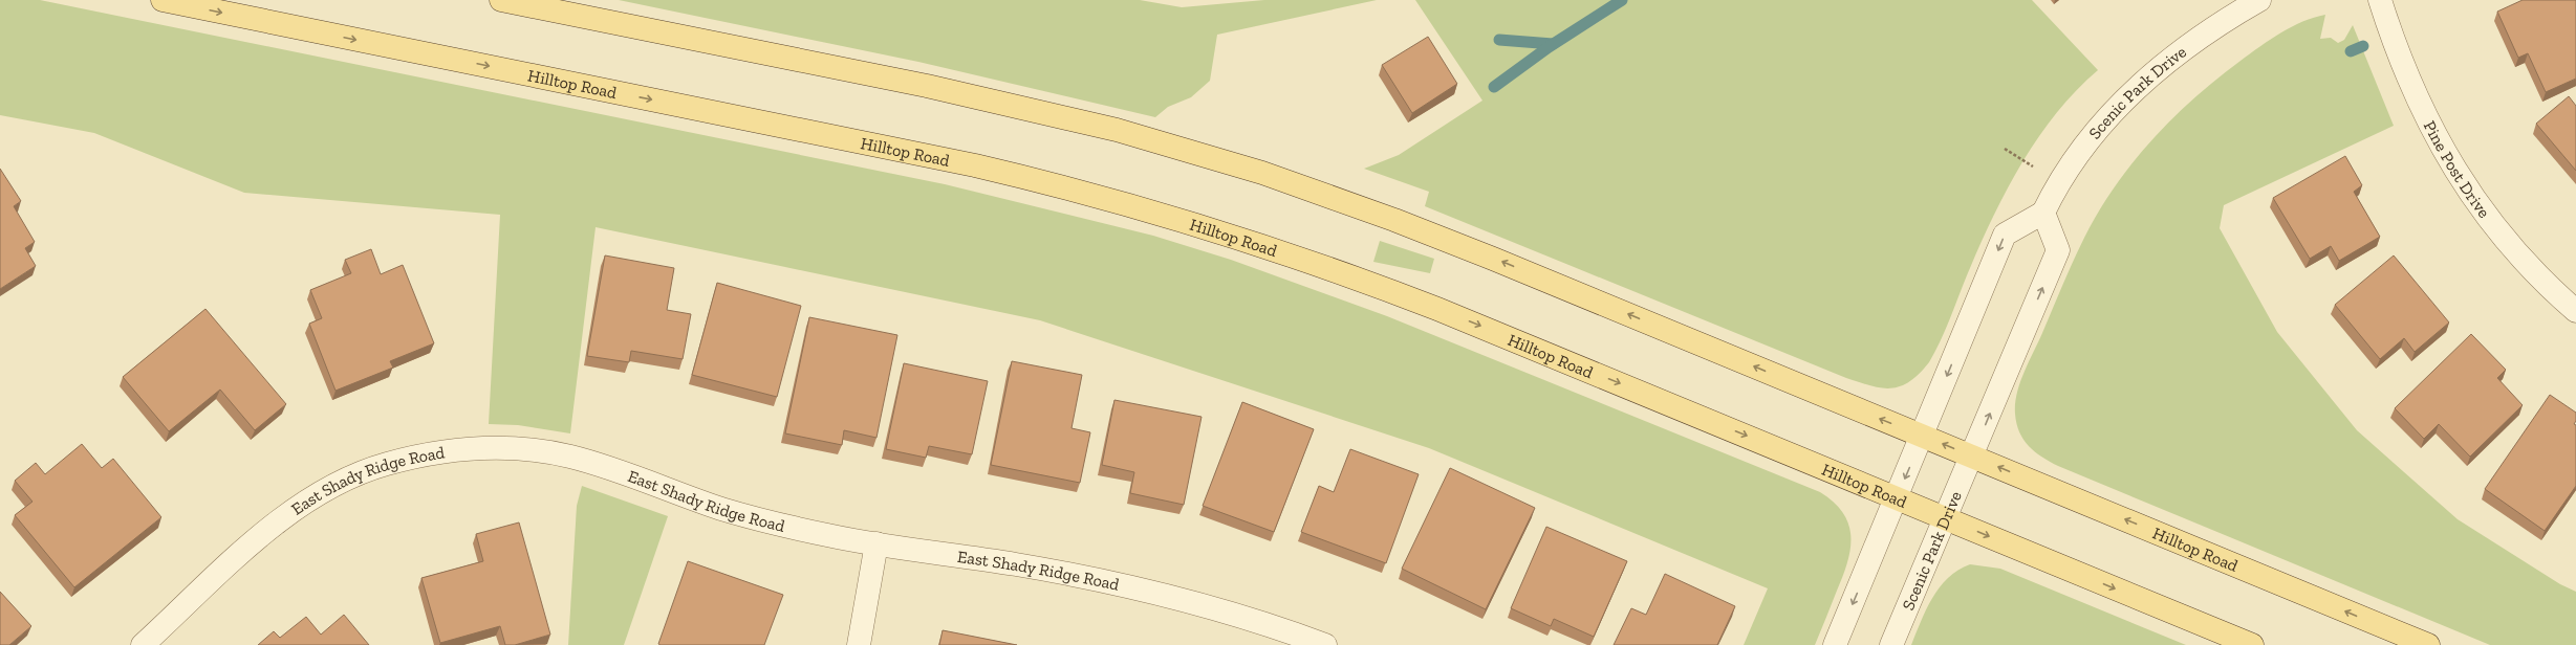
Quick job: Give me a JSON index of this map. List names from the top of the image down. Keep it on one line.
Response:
{"streets":{"main road":["Hilltop Road"],"street":["Scenic Park Drive","Pine Post Drive","East Shady Ridge Road"]},"crossings":[["Hilltop Road","Scenic Park Drive"]]}
